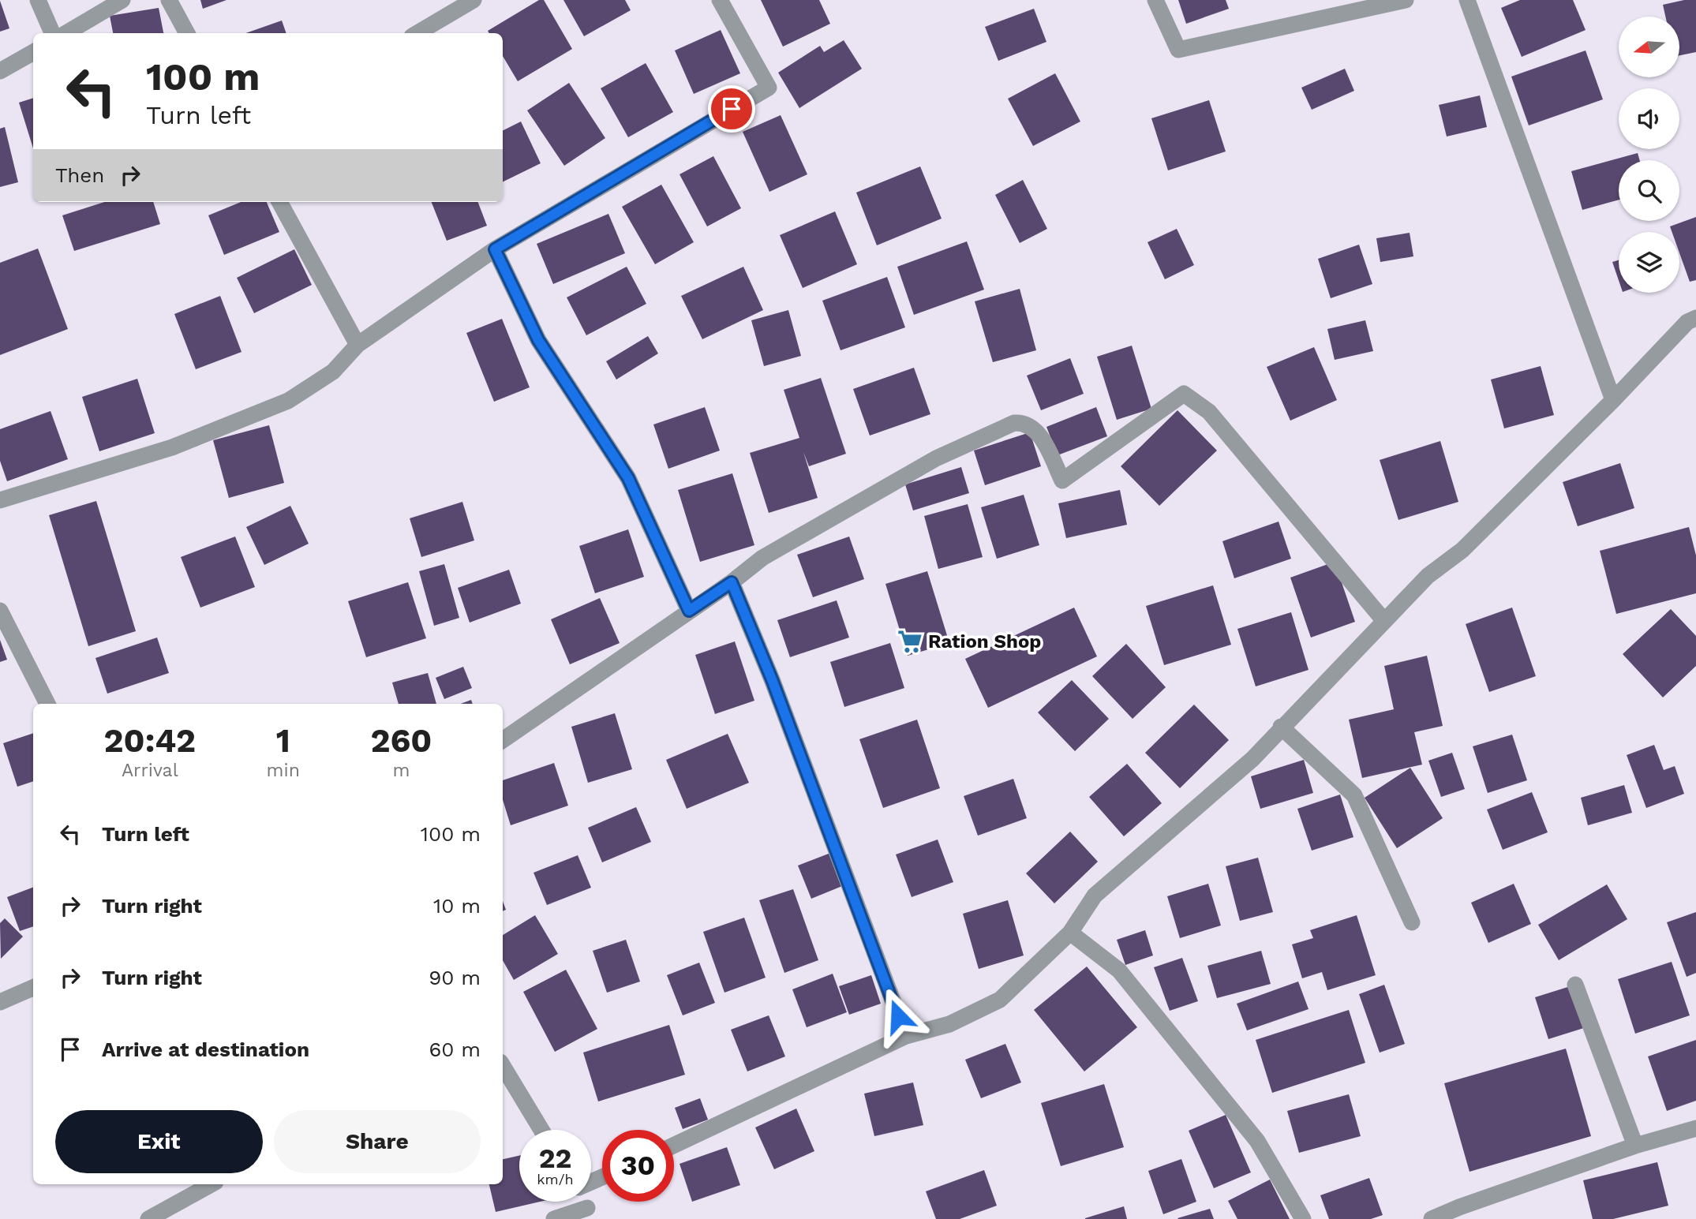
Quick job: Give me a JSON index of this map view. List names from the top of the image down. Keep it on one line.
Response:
{"places":{"supermarket":["Ration Shop"]},"north":"left","page":{"turn":["100 m","Turn left"],"then":"Then","eta":["20:42","Arrival","1","min","260","m"],"list":[{"name":"Turn left","value":"100 m"},{"name":"Turn right","value":"10 m"},{"name":"Turn right","value":"90 m"},{"name":"Arrive at destination","value":"60 m"}],"buttons":["Exit","Share"],"speed":"22 km/h","limit":"30"}}
